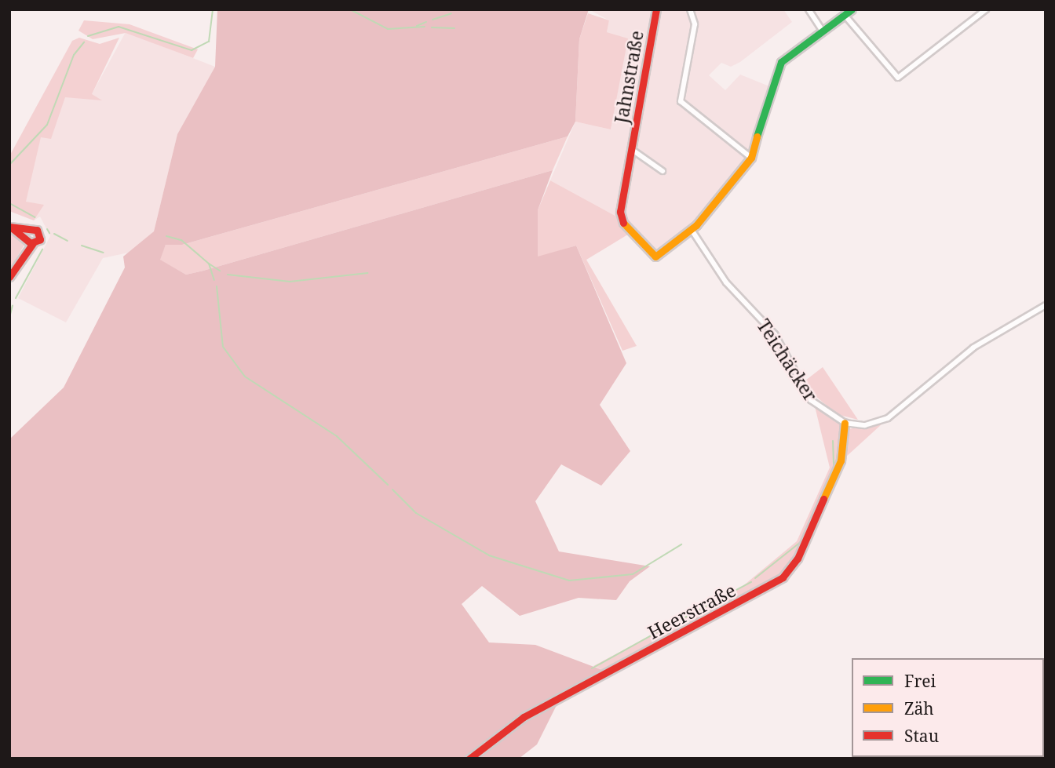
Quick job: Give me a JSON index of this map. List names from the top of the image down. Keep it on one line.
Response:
{"streets":{"main road":["Jahnstraße","Heerstraße"],"street":["Teichäcker"]},"crossings":[["Jahnstraße","Teichäcker"],["Teichäcker","Heerstraße"]],"legend":["Frei","Zäh","Stau"]}
